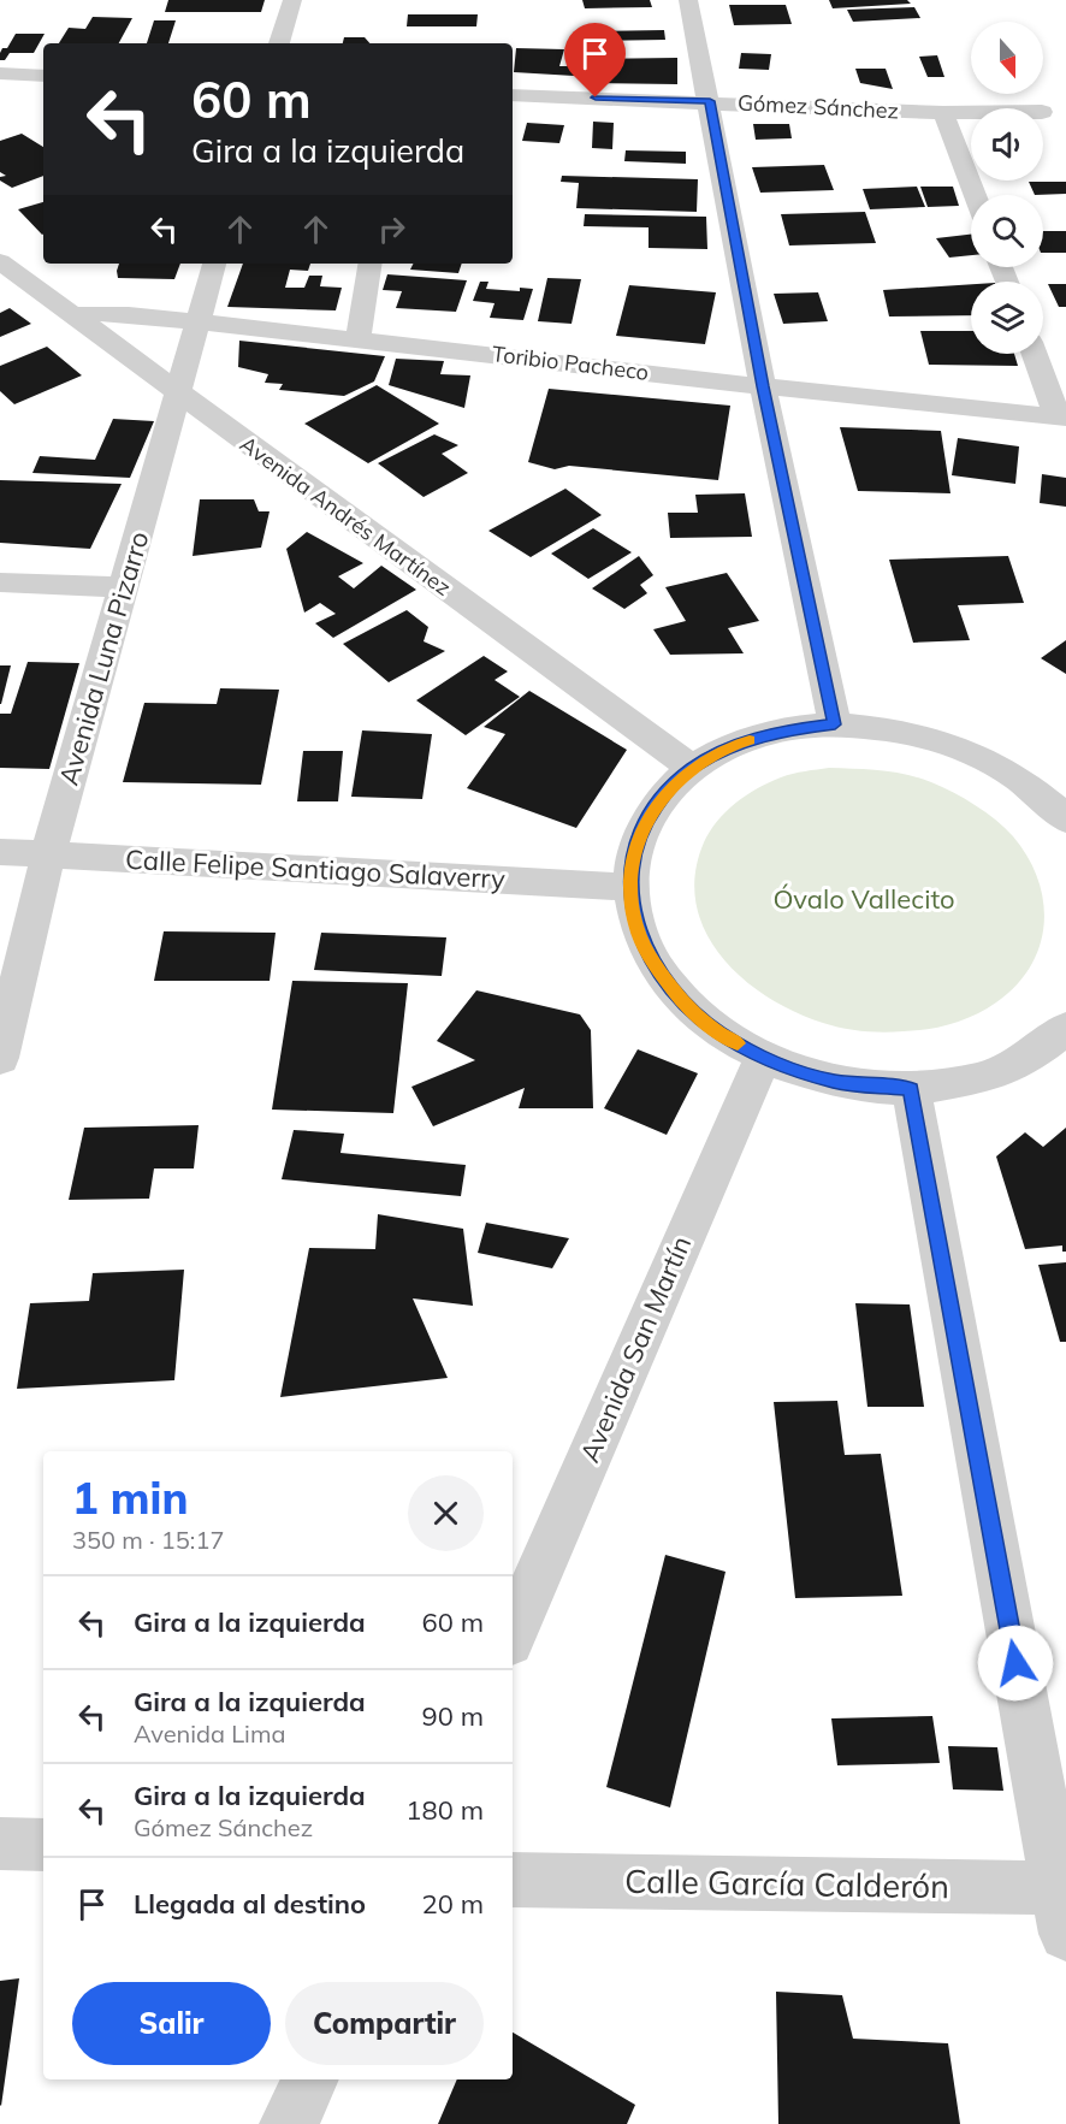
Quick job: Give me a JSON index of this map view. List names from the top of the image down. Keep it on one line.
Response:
{"streets":{"street":["Gómez Sánchez","Toribio Pacheco","Avenida Andrés Martínez","Avenida Luna Pizarro","Calle Felipe Santiago Salaverry","Avenida San Martín","Calle García Calderón"]},"crossings":[["Toribio Pacheco","Avenida Andrés Martínez"],["Toribio Pacheco","Avenida Luna Pizarro"],["Avenida Andrés Martínez","Avenida Luna Pizarro"],["Avenida Luna Pizarro","Calle Felipe Santiago Salaverry"]],"parks":["Óvalo Vallecito"],"north":"bottom","page":{"turn":["60 m","Gira a la izquierda"],"heading":["1 min","350 m · 15:17"],"list":[{"name":"Gira a la izquierda","value":"60 m"},{"name":"Gira a la izquierda","note":"Avenida Lima","value":"90 m"},{"name":"Gira a la izquierda","note":"Gómez Sánchez","value":"180 m"},{"name":"Llegada al destino","value":"20 m"}],"buttons":["Salir","Compartir"]}}
